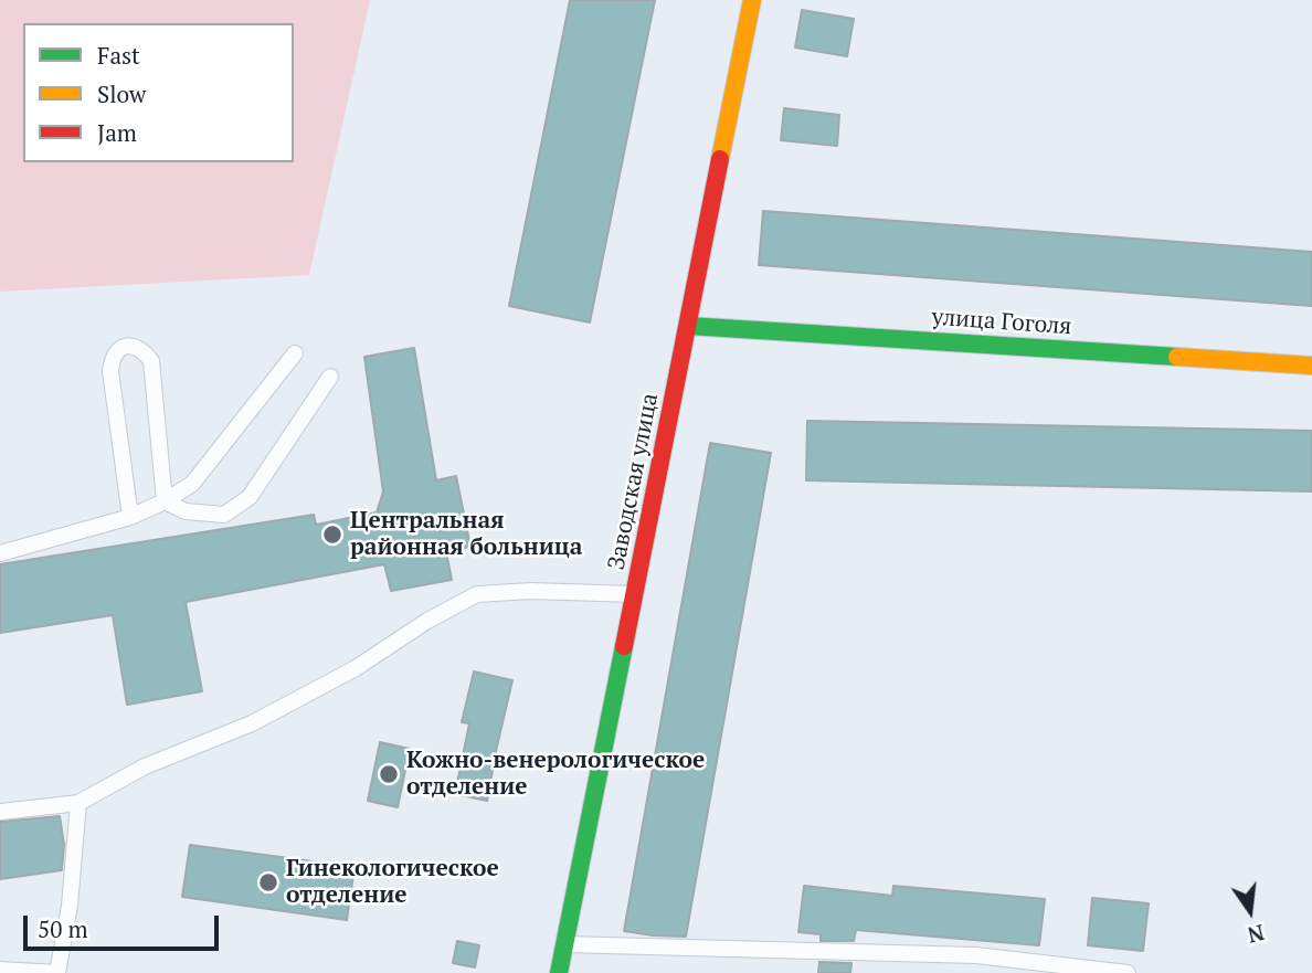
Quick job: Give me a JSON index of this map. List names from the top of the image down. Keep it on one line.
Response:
{"streets":{"street":["улица Гоголя","Заводская улица"]},"crossings":[["улица Гоголя","Заводская улица"]],"places":["Центральная районная больница","Кожно-венерологическое отделение","Гинекологическое отделение"],"legend":["Fast","Slow","Jam"],"scale_bar":"50 m","north":"bottom"}
